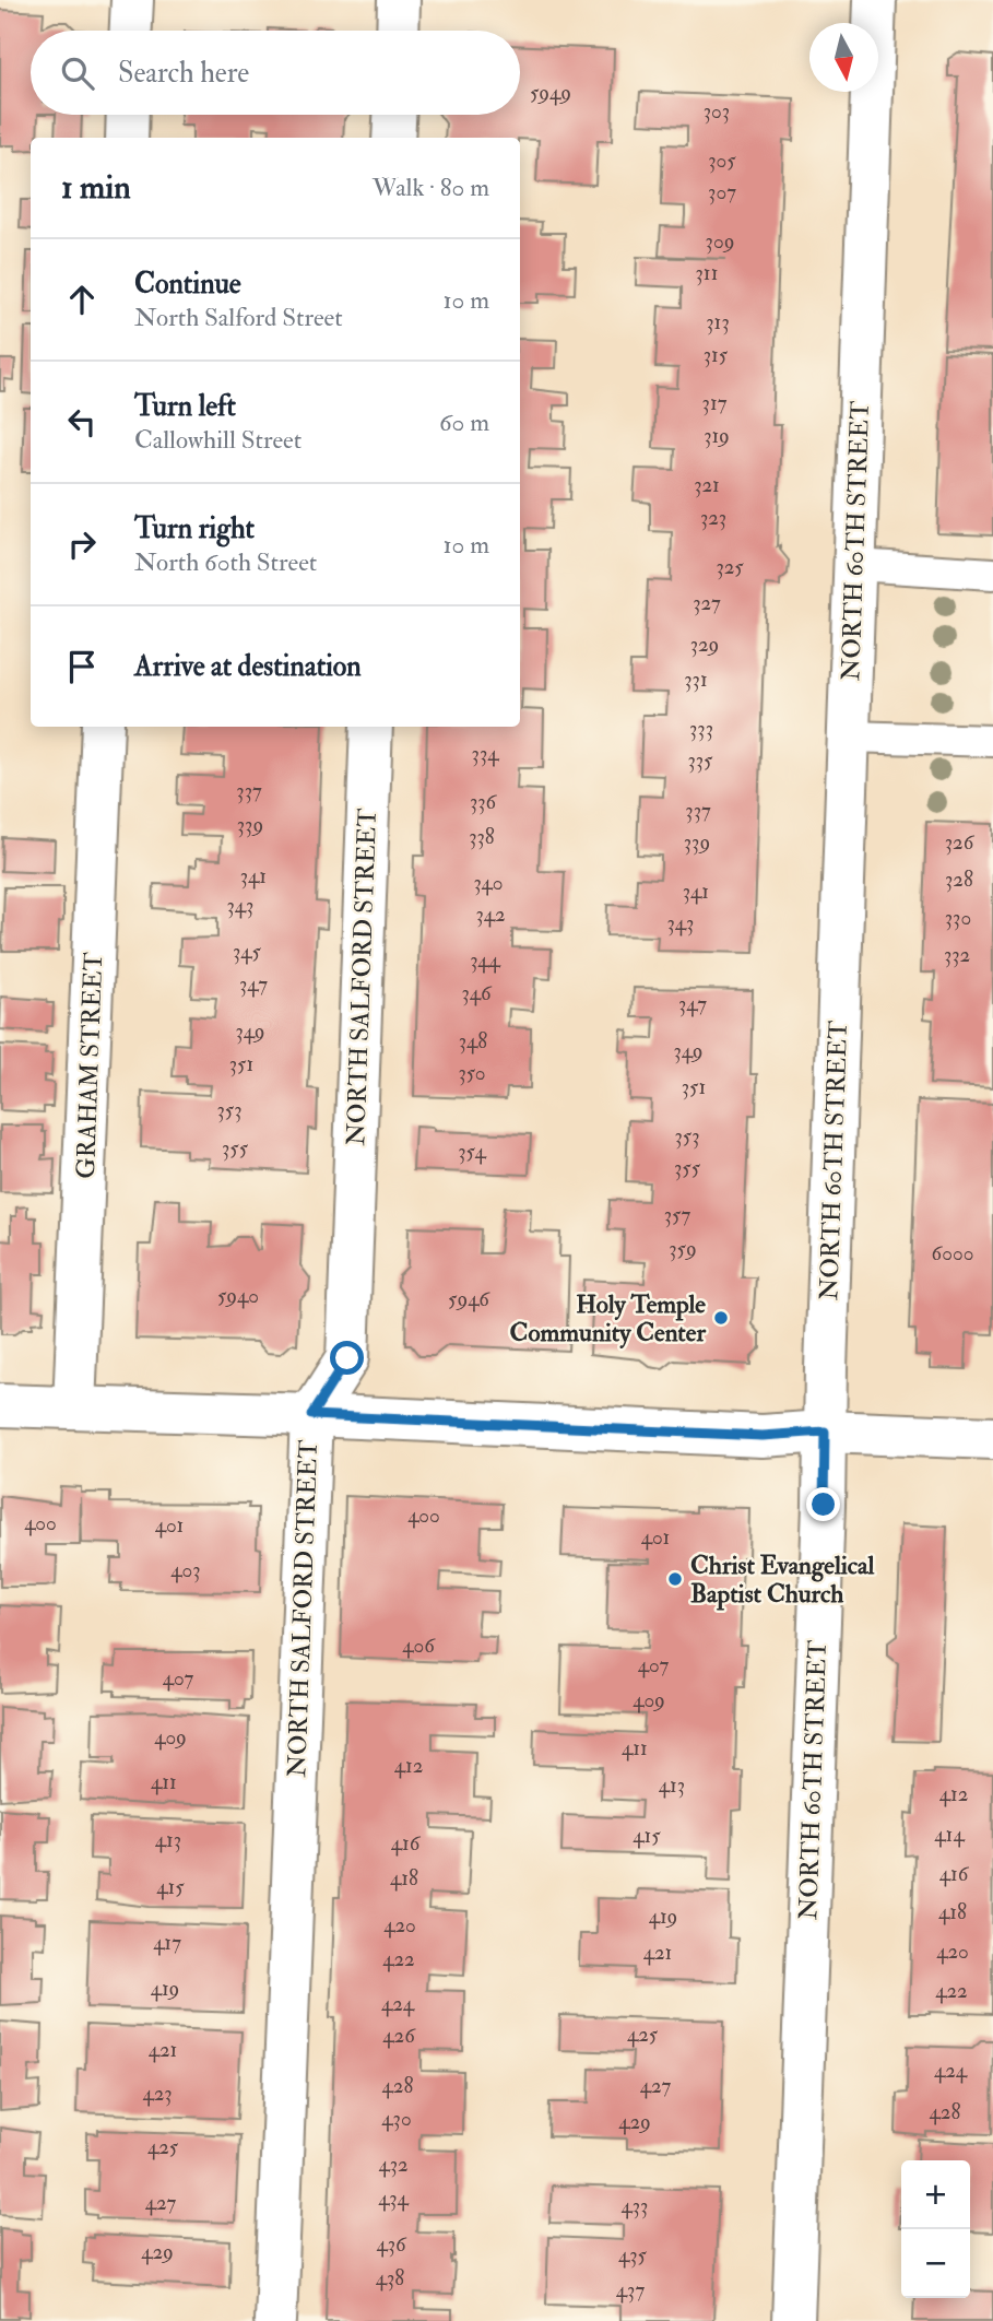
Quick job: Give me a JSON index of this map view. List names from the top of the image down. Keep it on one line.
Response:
{"streets":{"street":["NORTH 60TH STREET","NORTH SALFORD STREET","GRAHAM STREET"]},"places":["Holy Temple Community Center","Christ Evangelical Baptist Church"],"house_numbers":["5949","303","305","307","309","311","313","315","317","319","321","323","325","327","329","331","333","334","335","337","336","337","339","338","339","326","341","328","340","341","343","342","330","343","345","332","344","347","346","347","349","348","349","351","350","351","353","353","355","354","355","357","359","6000","5940","5946","400","400","401","401","403","406","407","407","409","409","411","412","411","413","412","414","415","413","416","416","418","415","418","419","420","417","420","421","422","419","422","424","425","426","421","424","428","427","423","428","430","429","425","432","434","427","433","436","429","435","438","437"],"north":"bottom","page":{"search":"Search here","heading":["1 min","Walk · 80 m"],"list":[["Continue","North Salford Street","10 m"],["Turn left","Callowhill Street","60 m"],["Turn right","North 60th Street","10 m"],"Arrive at destination"],"map_buttons":["+","−"]}}
